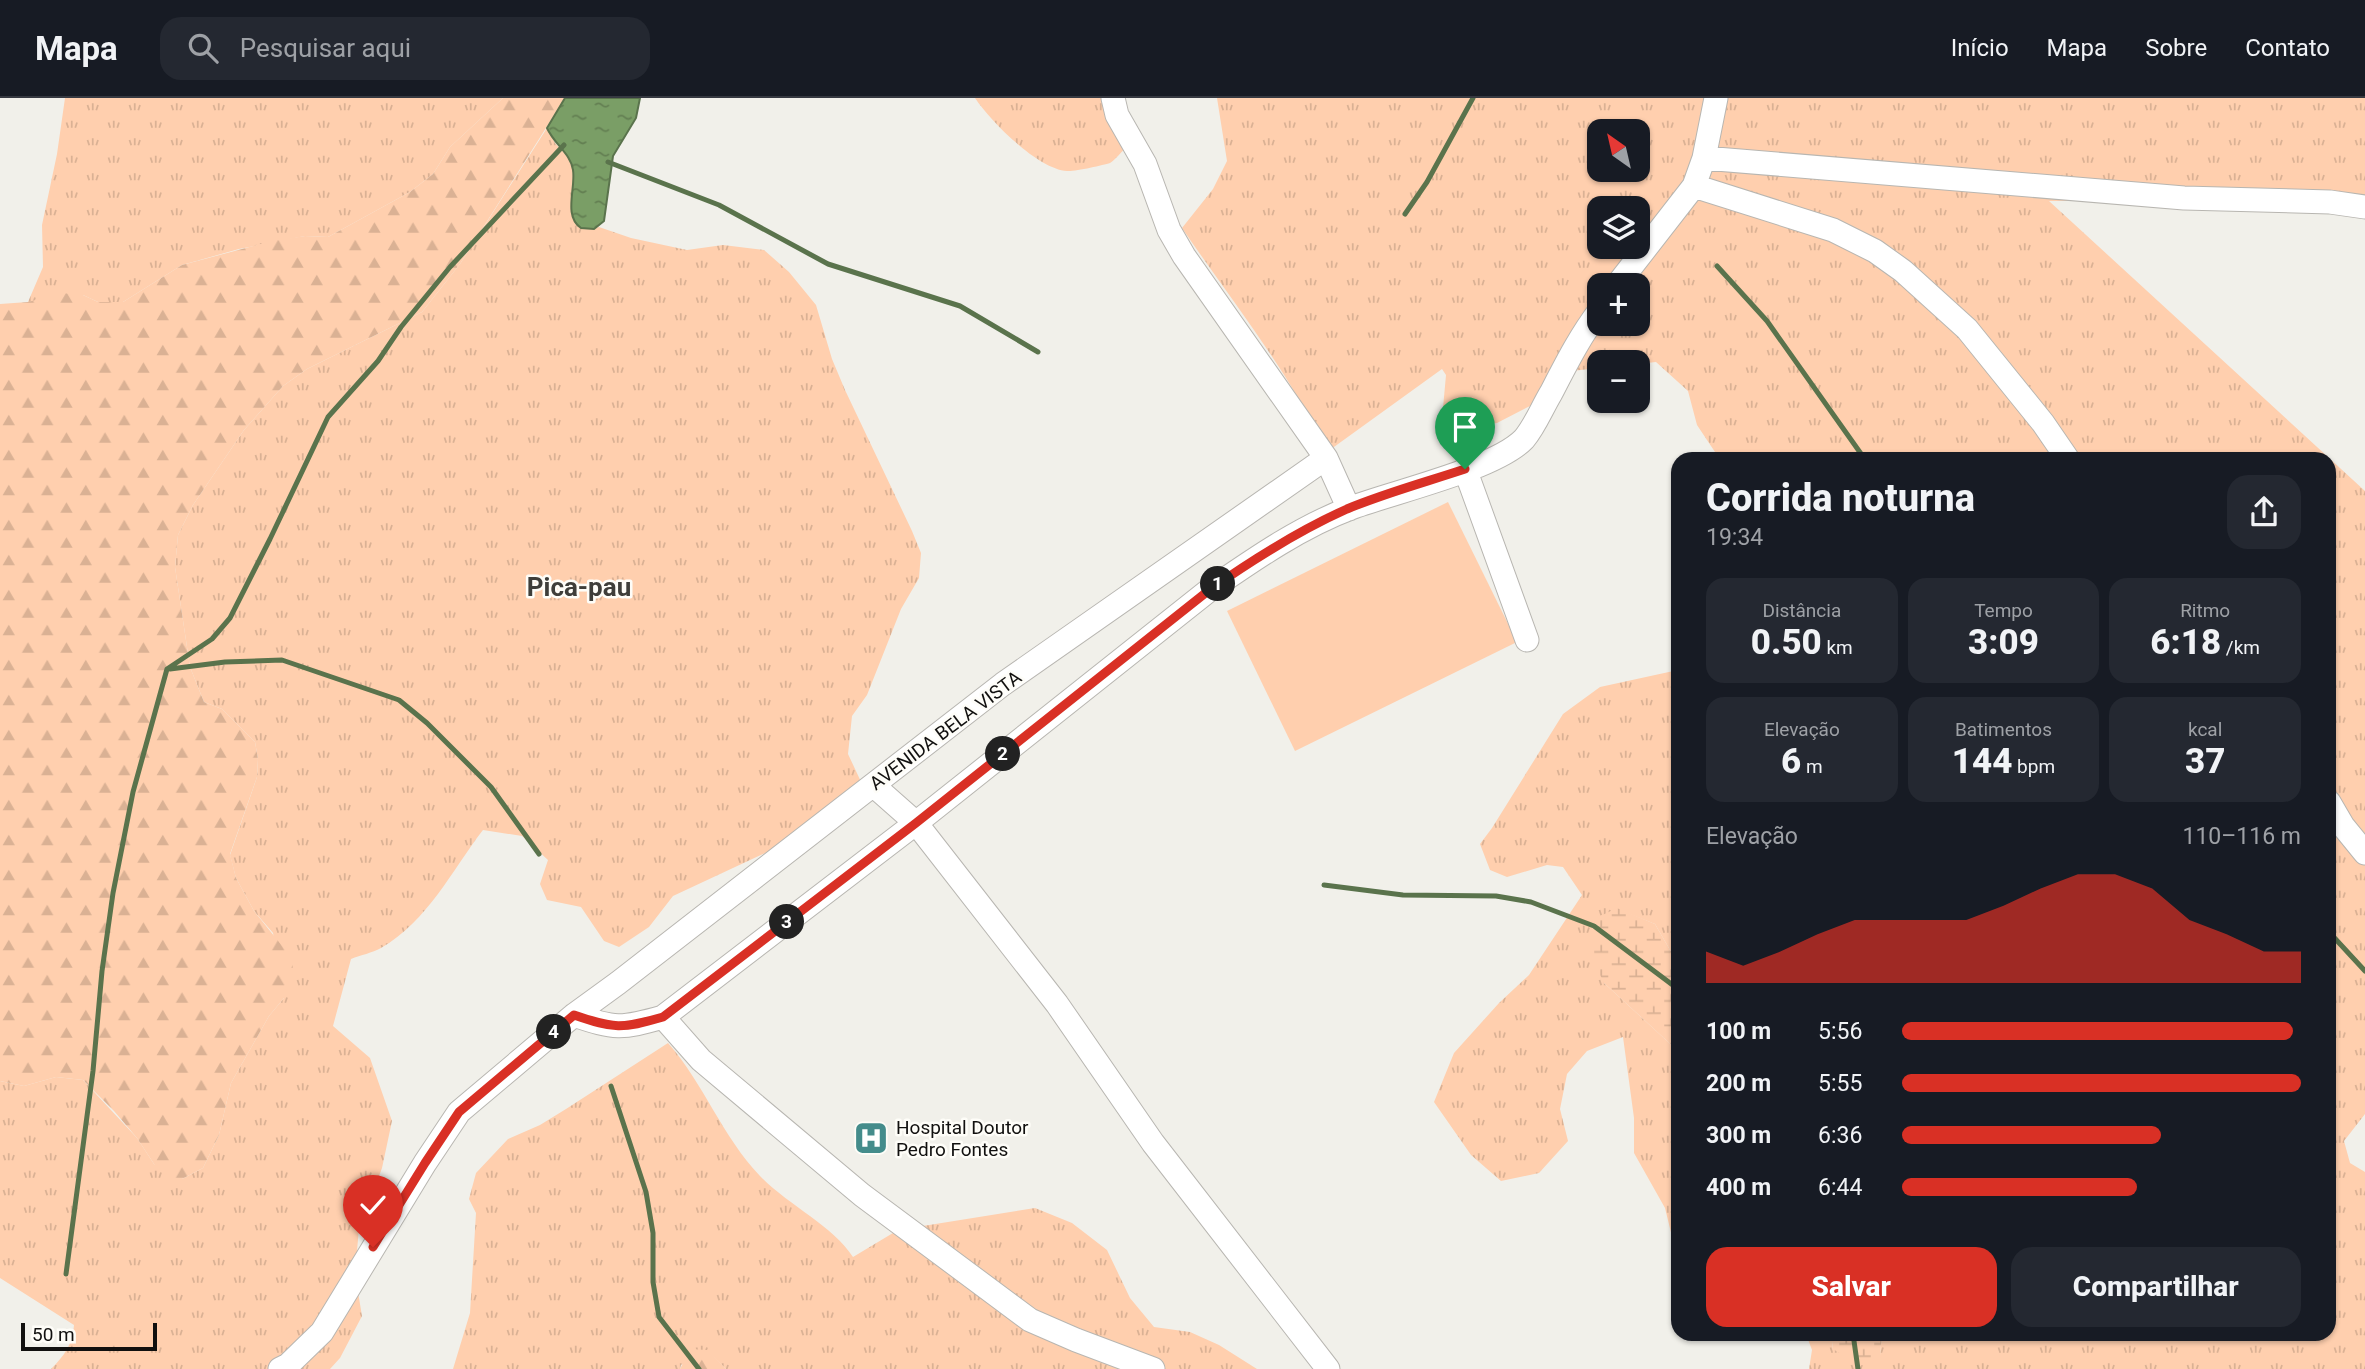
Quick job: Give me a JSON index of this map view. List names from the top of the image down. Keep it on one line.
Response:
{"streets":{"street":["AVENIDA BELA VISTA"]},"districts":["Pica-pau"],"places":{"hospital":["Hospital Doutor Pedro Fontes"]},"scale_bar":"50 m","north":"top left","page":{"header":"Mapa","search":"Pesquisar aqui","nav":["Início","Mapa","Sobre","Contato"],"map_buttons":["+","−"],"heading":["Corrida noturna","19:34"],"pins":["1","2","3","4"],"stats":[["Distância","0.50 km"],["Tempo","3:09"],["Ritmo","6:18 /km"],["Elevação","6 m"],["Batimentos","144 bpm"],["kcal","37"]],"chart":["Elevação","110–116 m"],"list":[{"name":"100 m","note":"5:56"},{"name":"200 m","note":"5:55"},{"name":"300 m","note":"6:36"},{"name":"400 m","note":"6:44"}],"buttons":["Salvar","Compartilhar"],"scale":"50 m"}}
